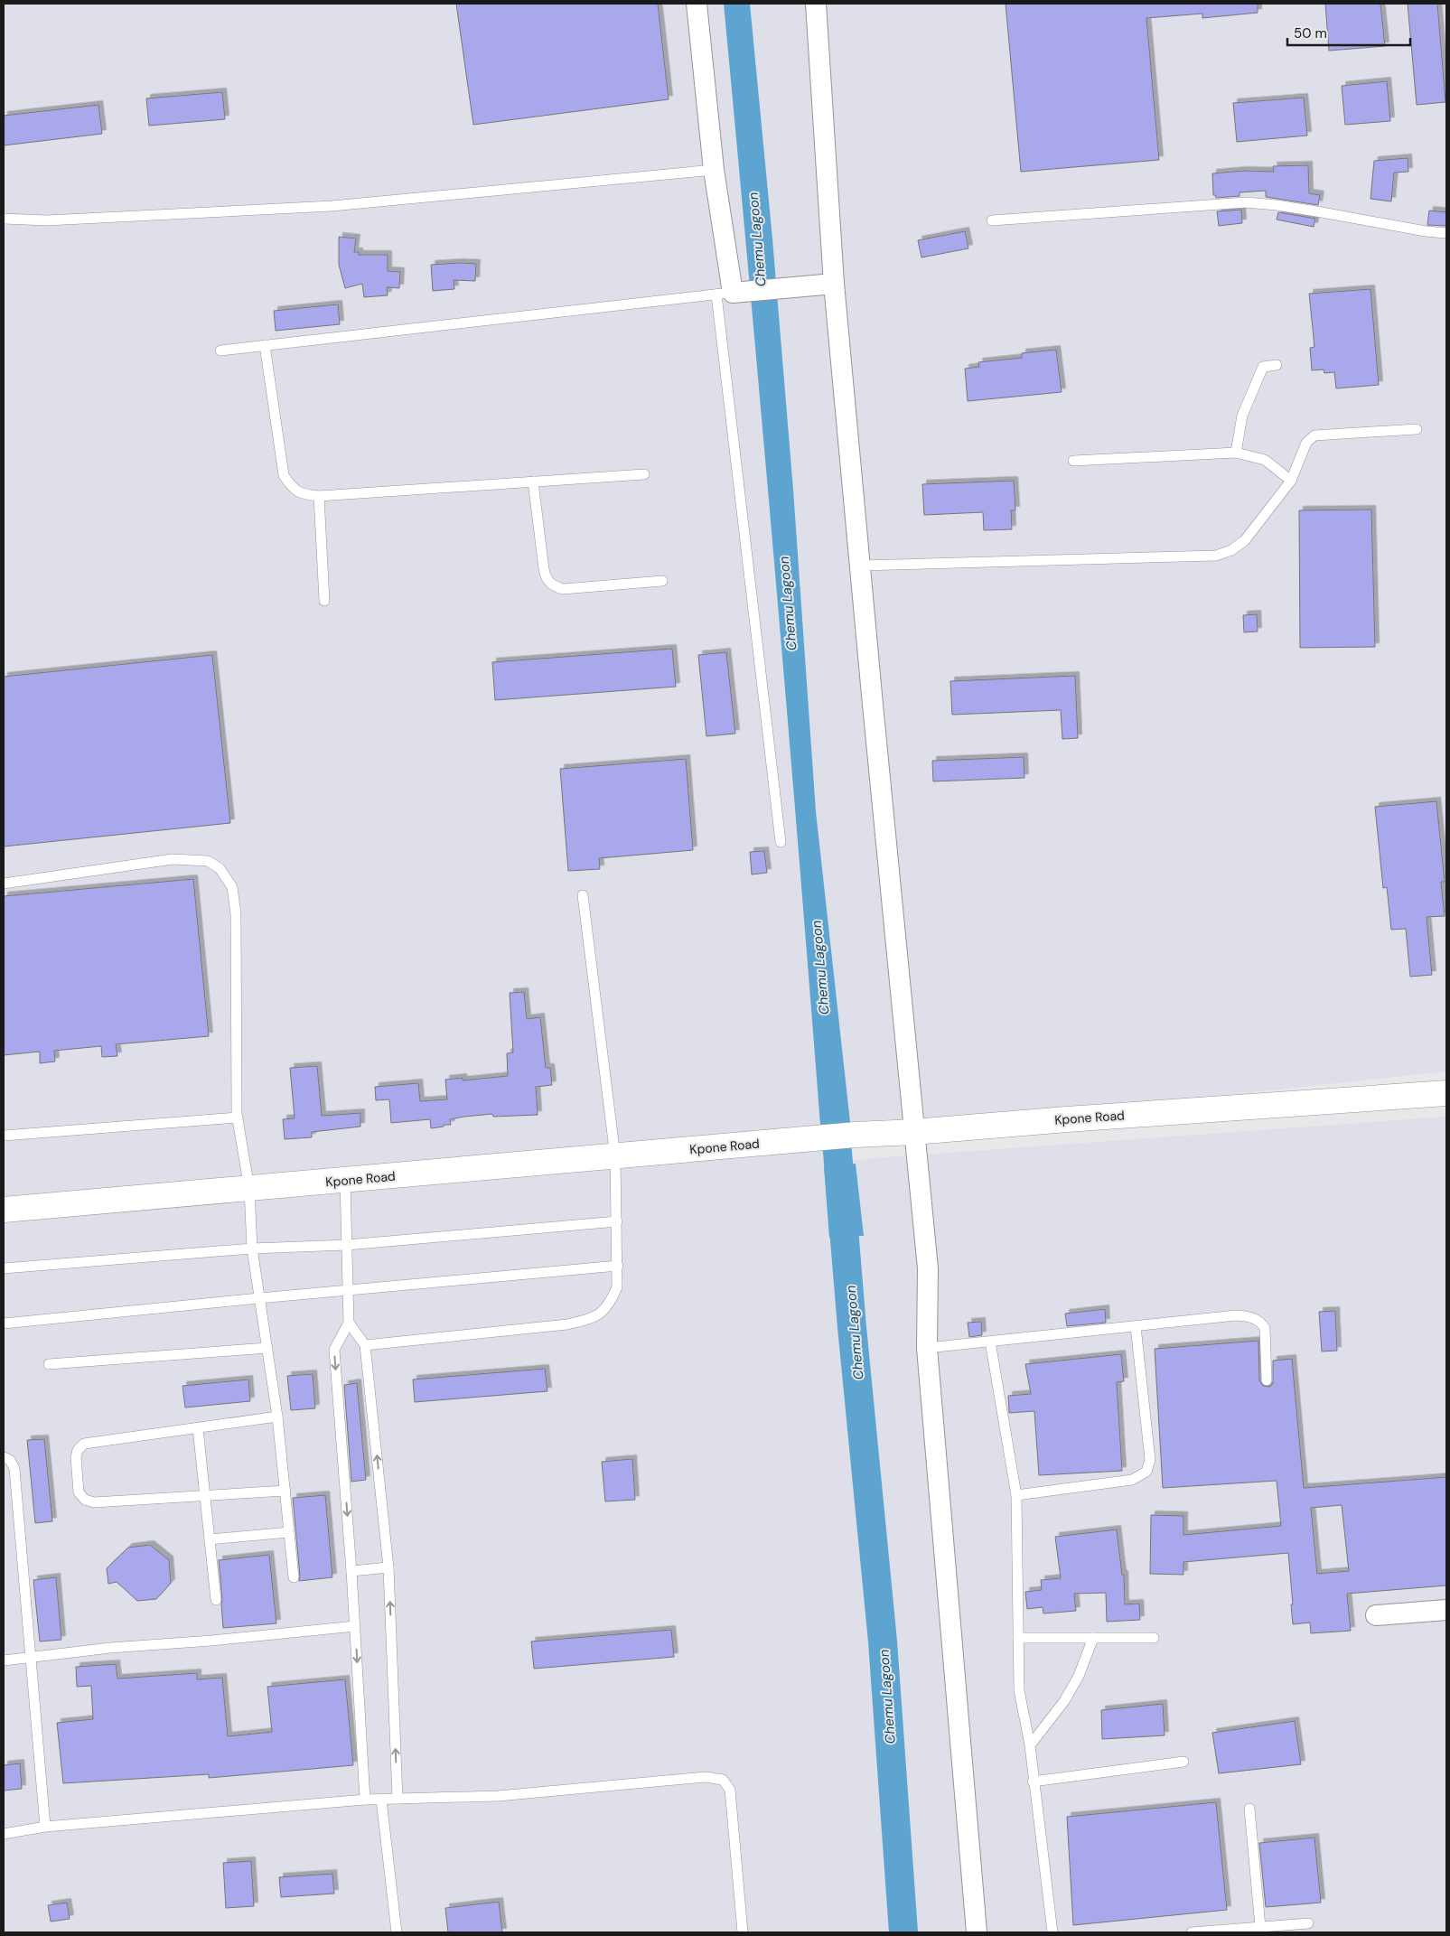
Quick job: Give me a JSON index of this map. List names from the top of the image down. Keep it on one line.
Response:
{"streets":{"main road":["Kpone Road"]},"water":["Chemu Lagoon"],"scale_bar":"50 m"}
